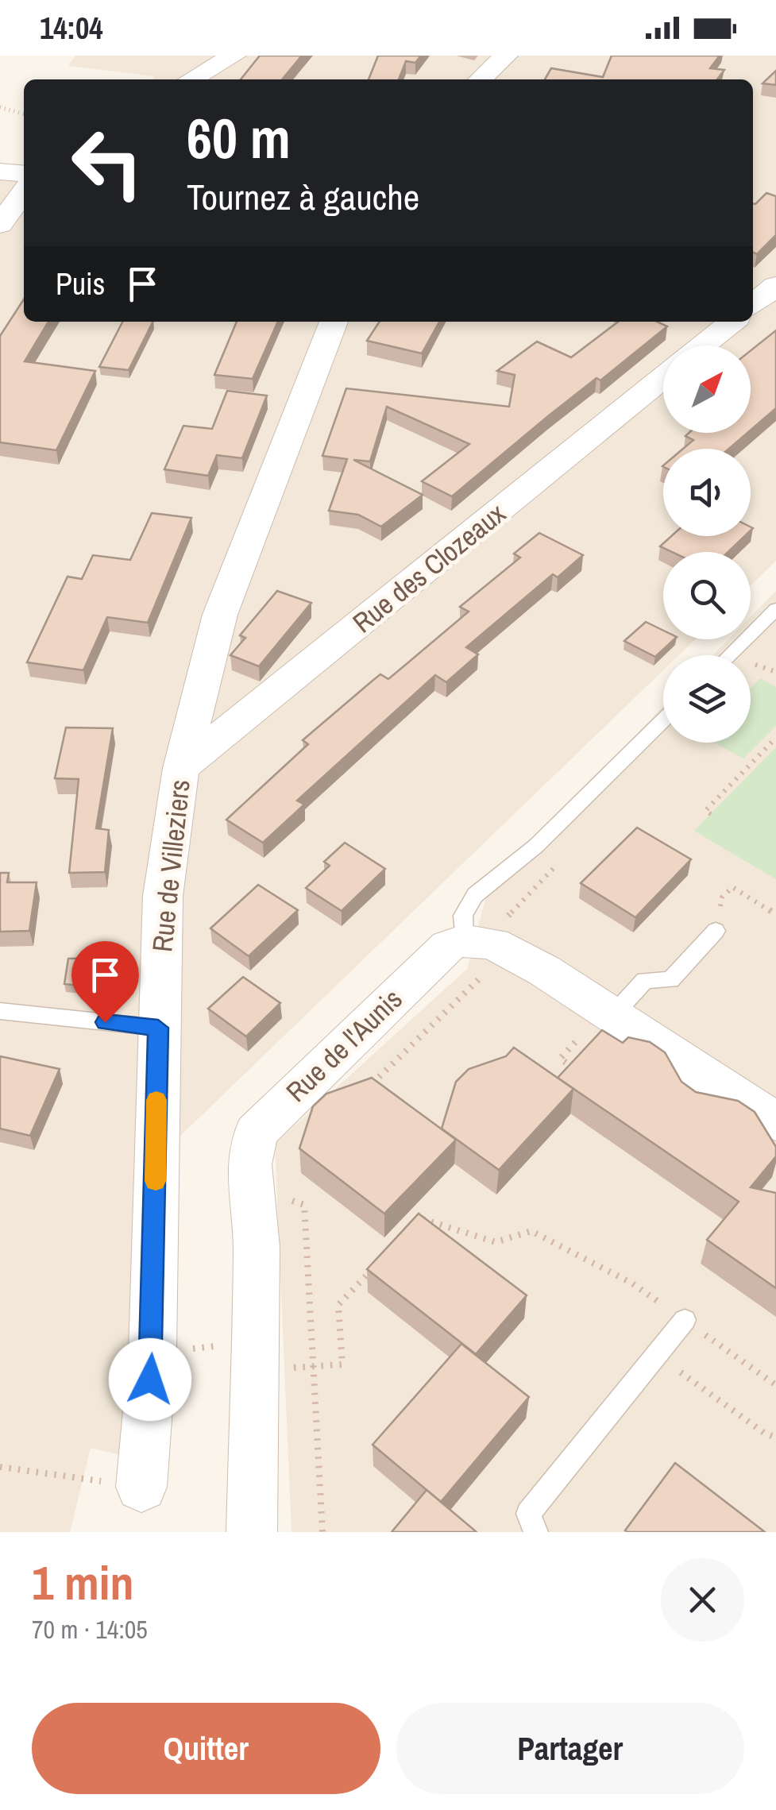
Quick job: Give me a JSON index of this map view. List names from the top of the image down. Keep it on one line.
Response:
{"streets":{"street":["Rue des Clozeaux","Rue de Villeziers","Rue de l'Aunis"]},"crossings":[["Rue des Clozeaux","Rue de Villeziers"]],"north":"top right","page":{"status":"14:04","turn":["60 m","Tournez à gauche"],"then":"Puis","heading":["1 min","70 m · 14:05"],"buttons":["Quitter","Partager"]}}
